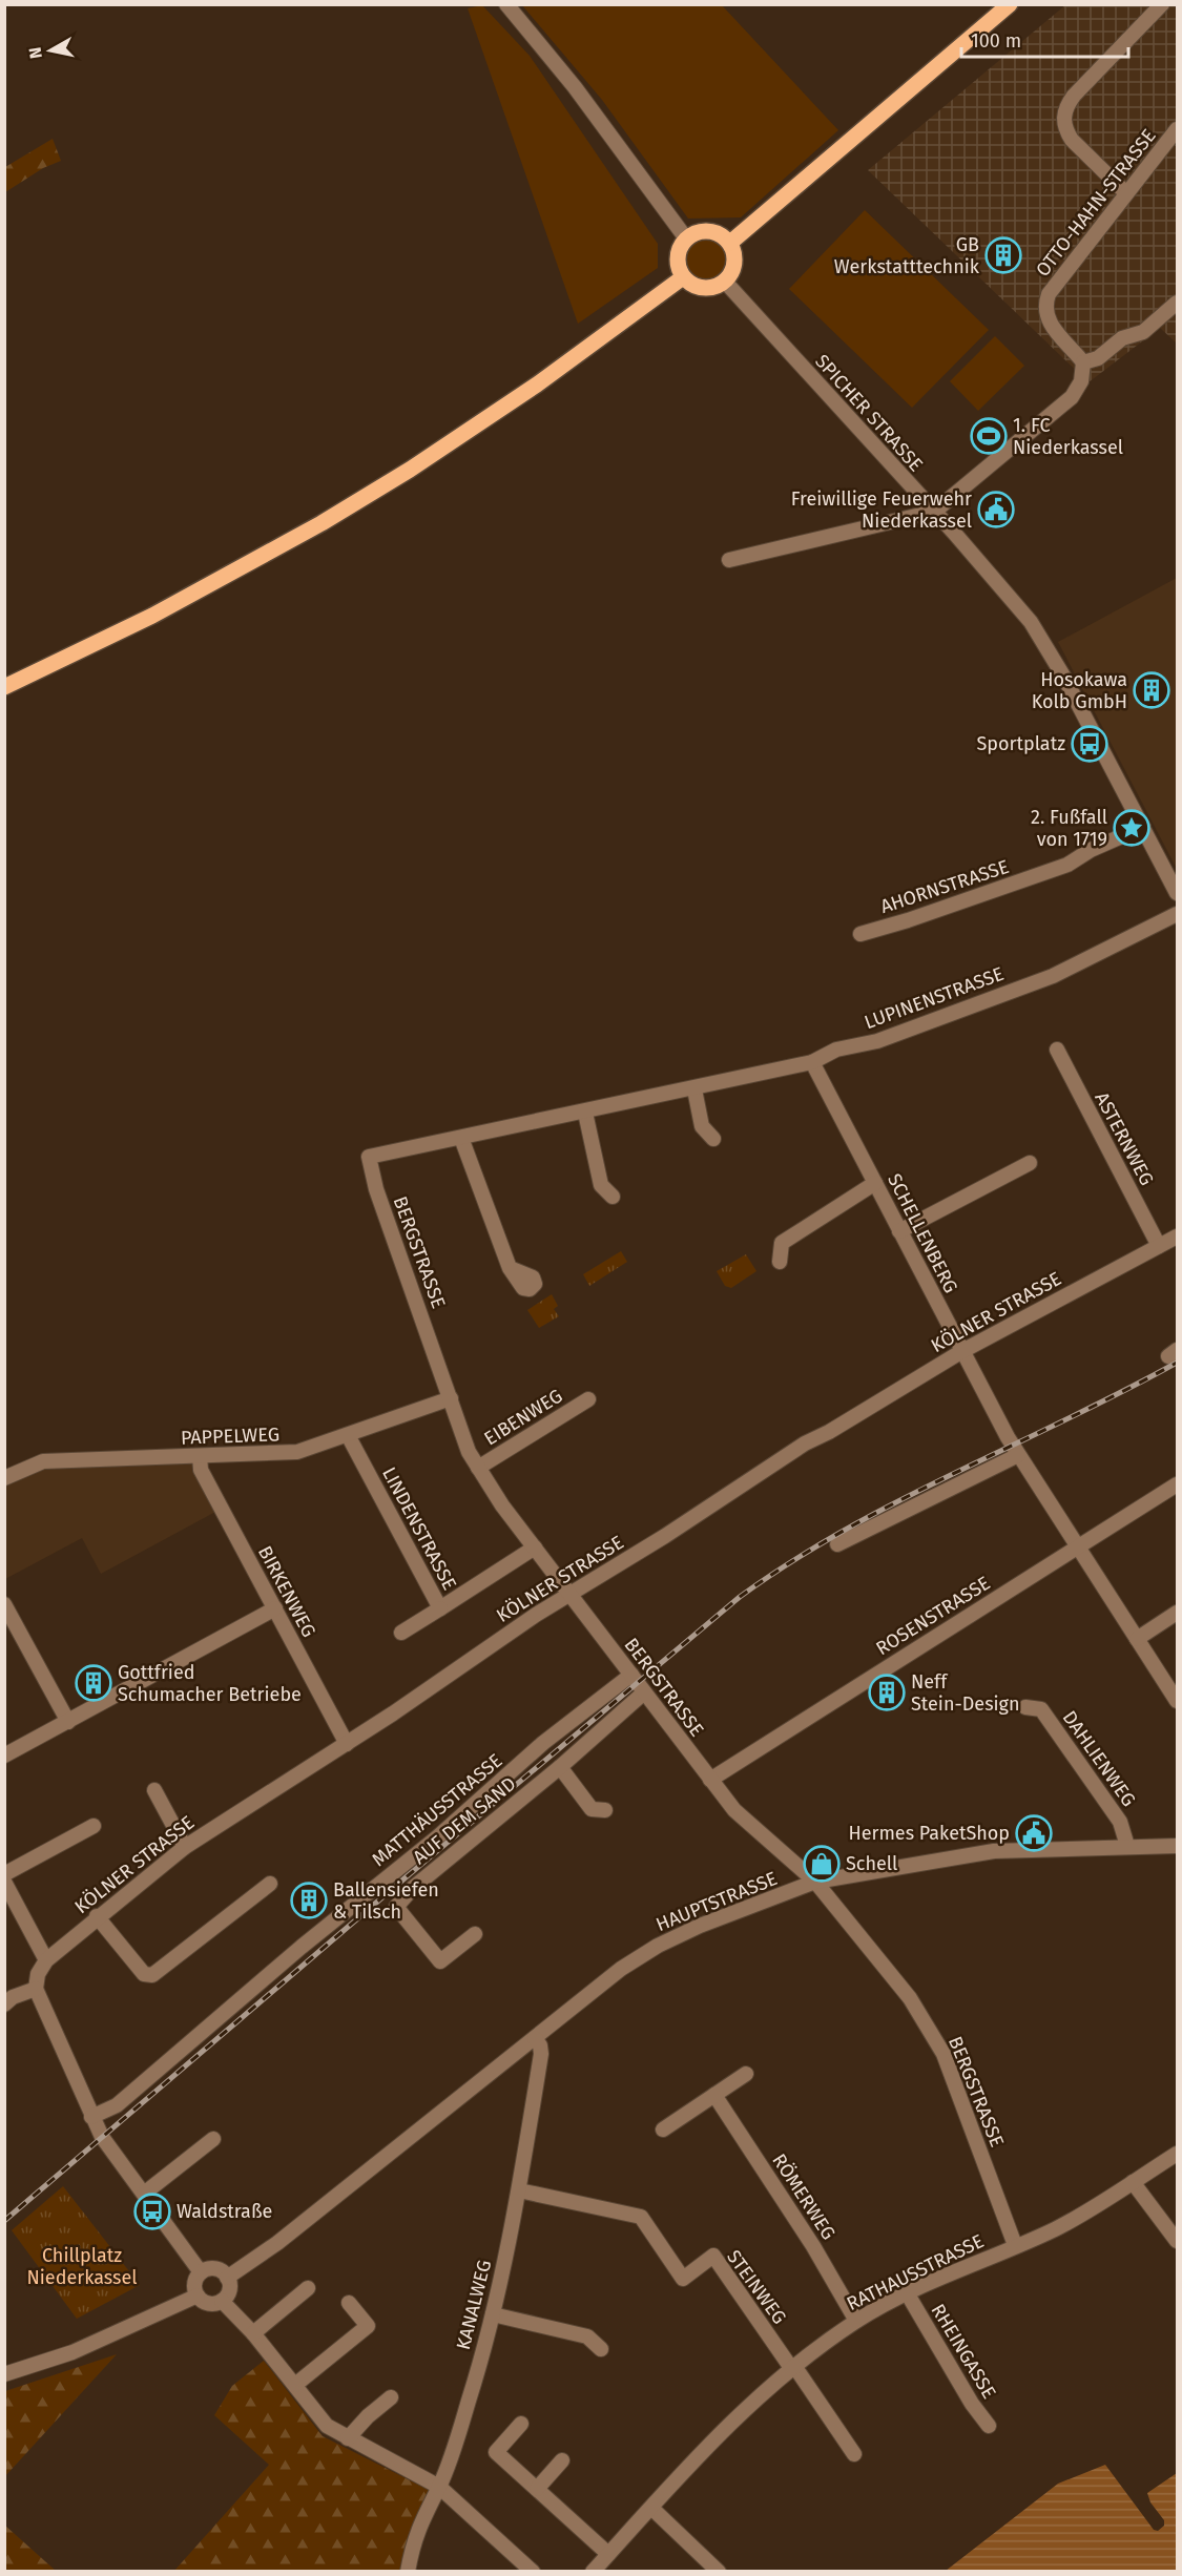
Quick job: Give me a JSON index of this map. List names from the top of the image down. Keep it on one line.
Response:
{"streets":{"street":["OTTO-HAHN-STRASSE","SPICHER STRASSE","AHORNSTRASSE","LUPINENSTRASSE","ASTERNWEG","SCHELLENBERG","BERGSTRASSE","KÖLNER STRASSE","EIBENWEG","PAPPELWEG","LINDENSTRASSE","BIRKENWEG","ROSENSTRASSE","DAHLIENWEG","MATTHÄUSSTRASSE","AUF DEM SAND","HAUPTSTRASSE","RÖMERWEG","RATHAUSSTRASSE","STEINWEG","KANALWEG","RHEINGASSE"]},"crossings":[["SPICHER STRASSE","AHORNSTRASSE"],["LUPINENSTRASSE","SCHELLENBERG"],["LUPINENSTRASSE","BERGSTRASSE"],["ASTERNWEG","KÖLNER STRASSE"],["SCHELLENBERG","KÖLNER STRASSE"],["SCHELLENBERG","ROSENSTRASSE"],["BERGSTRASSE","KÖLNER STRASSE"],["BERGSTRASSE","EIBENWEG"],["BERGSTRASSE","PAPPELWEG"],["BERGSTRASSE","LINDENSTRASSE"],["BERGSTRASSE","ROSENSTRASSE"],["BERGSTRASSE","MATTHÄUSSTRASSE"],["BERGSTRASSE","AUF DEM SAND"],["BERGSTRASSE","HAUPTSTRASSE"],["BERGSTRASSE","RATHAUSSTRASSE"],["KÖLNER STRASSE","BIRKENWEG"],["PAPPELWEG","LINDENSTRASSE"],["PAPPELWEG","BIRKENWEG"],["DAHLIENWEG","HAUPTSTRASSE"],["HAUPTSTRASSE","KANALWEG"],["RÖMERWEG","RATHAUSSTRASSE"],["RATHAUSSTRASSE","STEINWEG"],["RATHAUSSTRASSE","RHEINGASSE"],["STEINWEG","KANALWEG"]],"parks":["Chillplatz Niederkassel"],"places":{"building":["GB Werkstatttechnik","Hosokawa Kolb GmbH","Gottfried Schumacher Betriebe","Neff Stein-Design","Ballensiefen & Tilsch"],"sports":["1. FC Niederkassel"],"public building":["Freiwillige Feuerwehr Niederkassel","Hermes PaketShop"],"bus stop":["Sportplatz","Waldstraße"],"place":["2. Fußfall von 1719"],"shop":["Schell"]},"scale_bar":"100 m","north":"left"}
